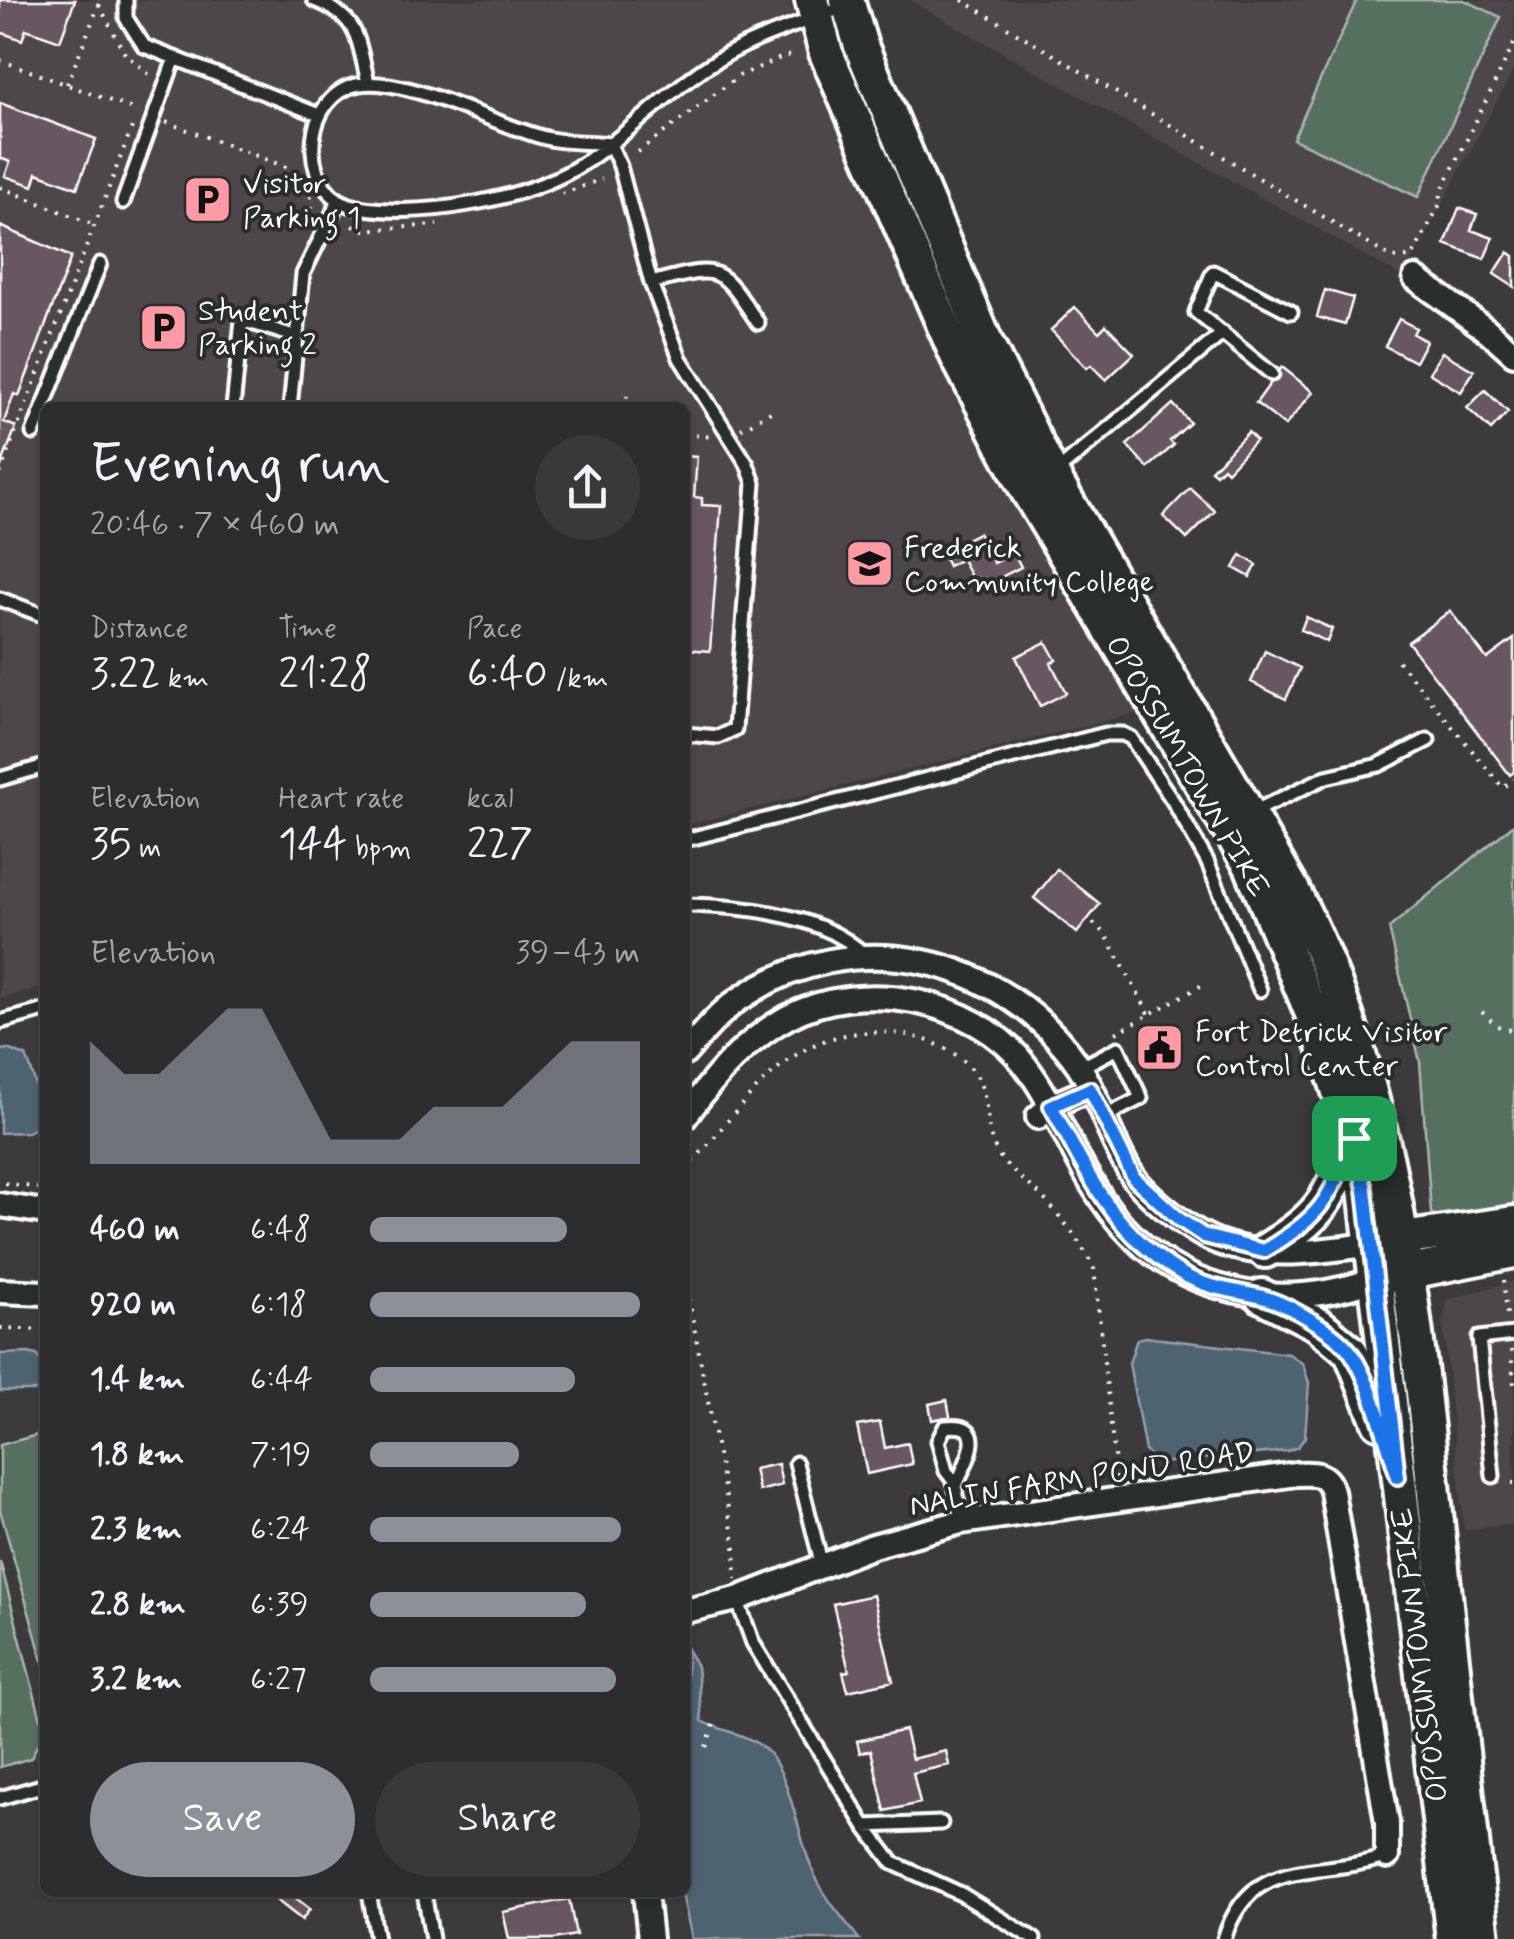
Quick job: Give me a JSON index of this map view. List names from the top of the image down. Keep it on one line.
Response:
{"streets":{"main road":["OPOSSUMTOWN PIKE"],"street":["NALIN FARM POND ROAD"]},"places":{"parking":["Visitor Parking 1","Student Parking 2"],"school or university":["Frederick Community College"],"public building":["Fort Detrick Visitor Control Center"]},"page":{"heading":["Evening run","20:46 · 7 × 460 m"],"stats":[["Distance","3.22 km"],["Time","21:28"],["Pace","6:40 /km"],["Elevation","35 m"],["Heart rate","144 bpm"],["kcal","227"]],"chart":["Elevation","39–43 m"],"list":[{"name":"460 m","note":"6:48"},{"name":"920 m","note":"6:18"},{"name":"1.4 km","note":"6:44"},{"name":"1.8 km","note":"7:19"},{"name":"2.3 km","note":"6:24"},{"name":"2.8 km","note":"6:39"},{"name":"3.2 km","note":"6:27"}],"buttons":["Save","Share"]}}
